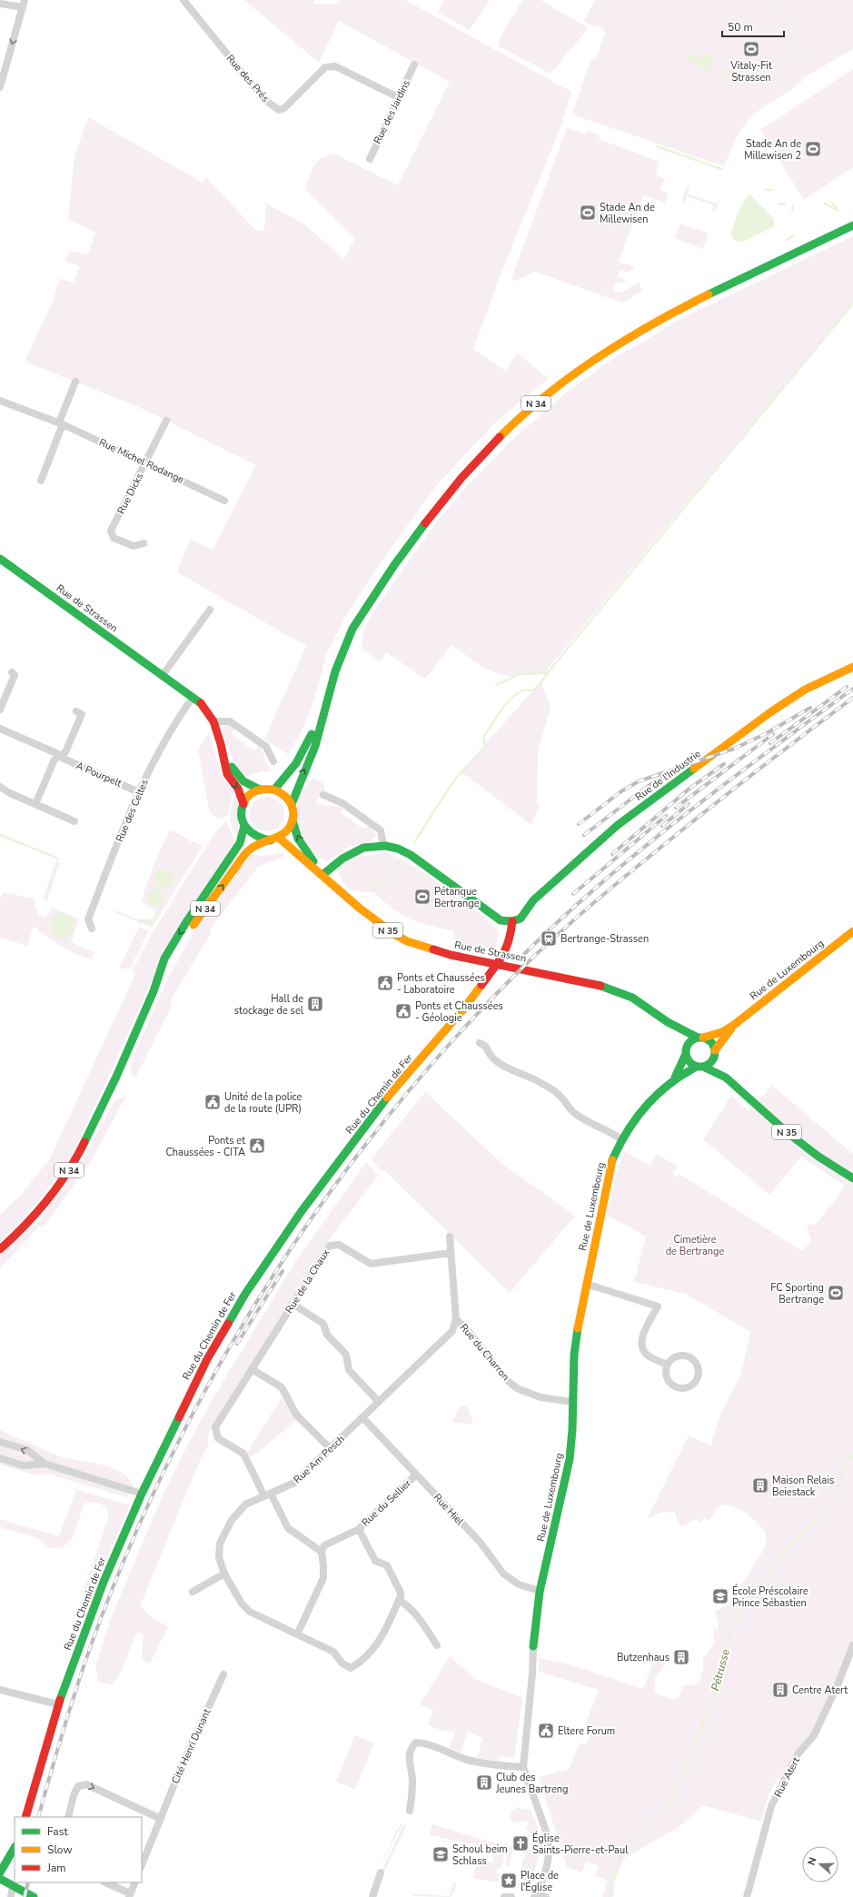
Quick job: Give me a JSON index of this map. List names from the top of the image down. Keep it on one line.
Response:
{"streets":{"main road":["N 34","Rue de Strassen","Rue de l'Industrie","N 35","Rue de Luxembourg","Rue du Chemin de Fer"],"street":["Rue des Prés","Rue des Jardins","Rue Michel Rodange","Rue Dicks","A Pourpelt","Rue des Celtes","Rue de la Chaux","Rue du Charron","Rue Am Pesch","Rue du Sellier","Rue Hiel","Cité Henri Dunant","Rue Atert"]},"crossings":[["Rue des Prés","Rue des Jardins"],["N 34","Rue de Strassen"],["Rue Michel Rodange","Rue Dicks"],["Rue de Strassen","Rue des Celtes"],["Rue de Strassen","N 35"],["Rue de Strassen","Rue de Luxembourg"],["A Pourpelt","Rue des Celtes"],["Rue de l'Industrie","Rue du Chemin de Fer"],["N 35","Rue de Luxembourg"],["Rue de Luxembourg","Rue du Charron"],["Rue de Luxembourg","Rue Hiel"],["Rue de la Chaux","Rue du Charron"],["Rue de la Chaux","Rue Am Pesch"],["Rue de la Chaux","Rue du Sellier"],["Rue du Charron","Rue Am Pesch"],["Rue Am Pesch","Rue Hiel"],["Rue du Sellier","Rue Hiel"]],"water":["Pétrusse"],"parks":["Cimetière de Bertrange"],"places":{"sports":["Vitaly-Fit Strassen","Stade An de Millewisen 2","Stade An de Millewisen","Pétanque Bertrange","FC Sporting Bertrange"],"station":["Bertrange-Strassen"],"public building":["Ponts et Chaussées - Laboratoire","Ponts et Chaussées - Géologie","Unité de la police de la route (UPR)","Ponts et Chaussées - CITA","Eltere Forum"],"building":["Hall de stockage de sel","Maison Relais Beiestack","Butzenhaus","Centre Atert","Club des Jeunes Bartreng"],"school or university":["École Préscolaire Prince Sébastien","Schoul beim Schlass"],"church":["Église Saints-Pierre-et-Paul"],"place":["Place de l'Église"]},"legend":["Fast","Slow","Jam"],"scale_bar":"50 m","north":"left"}
